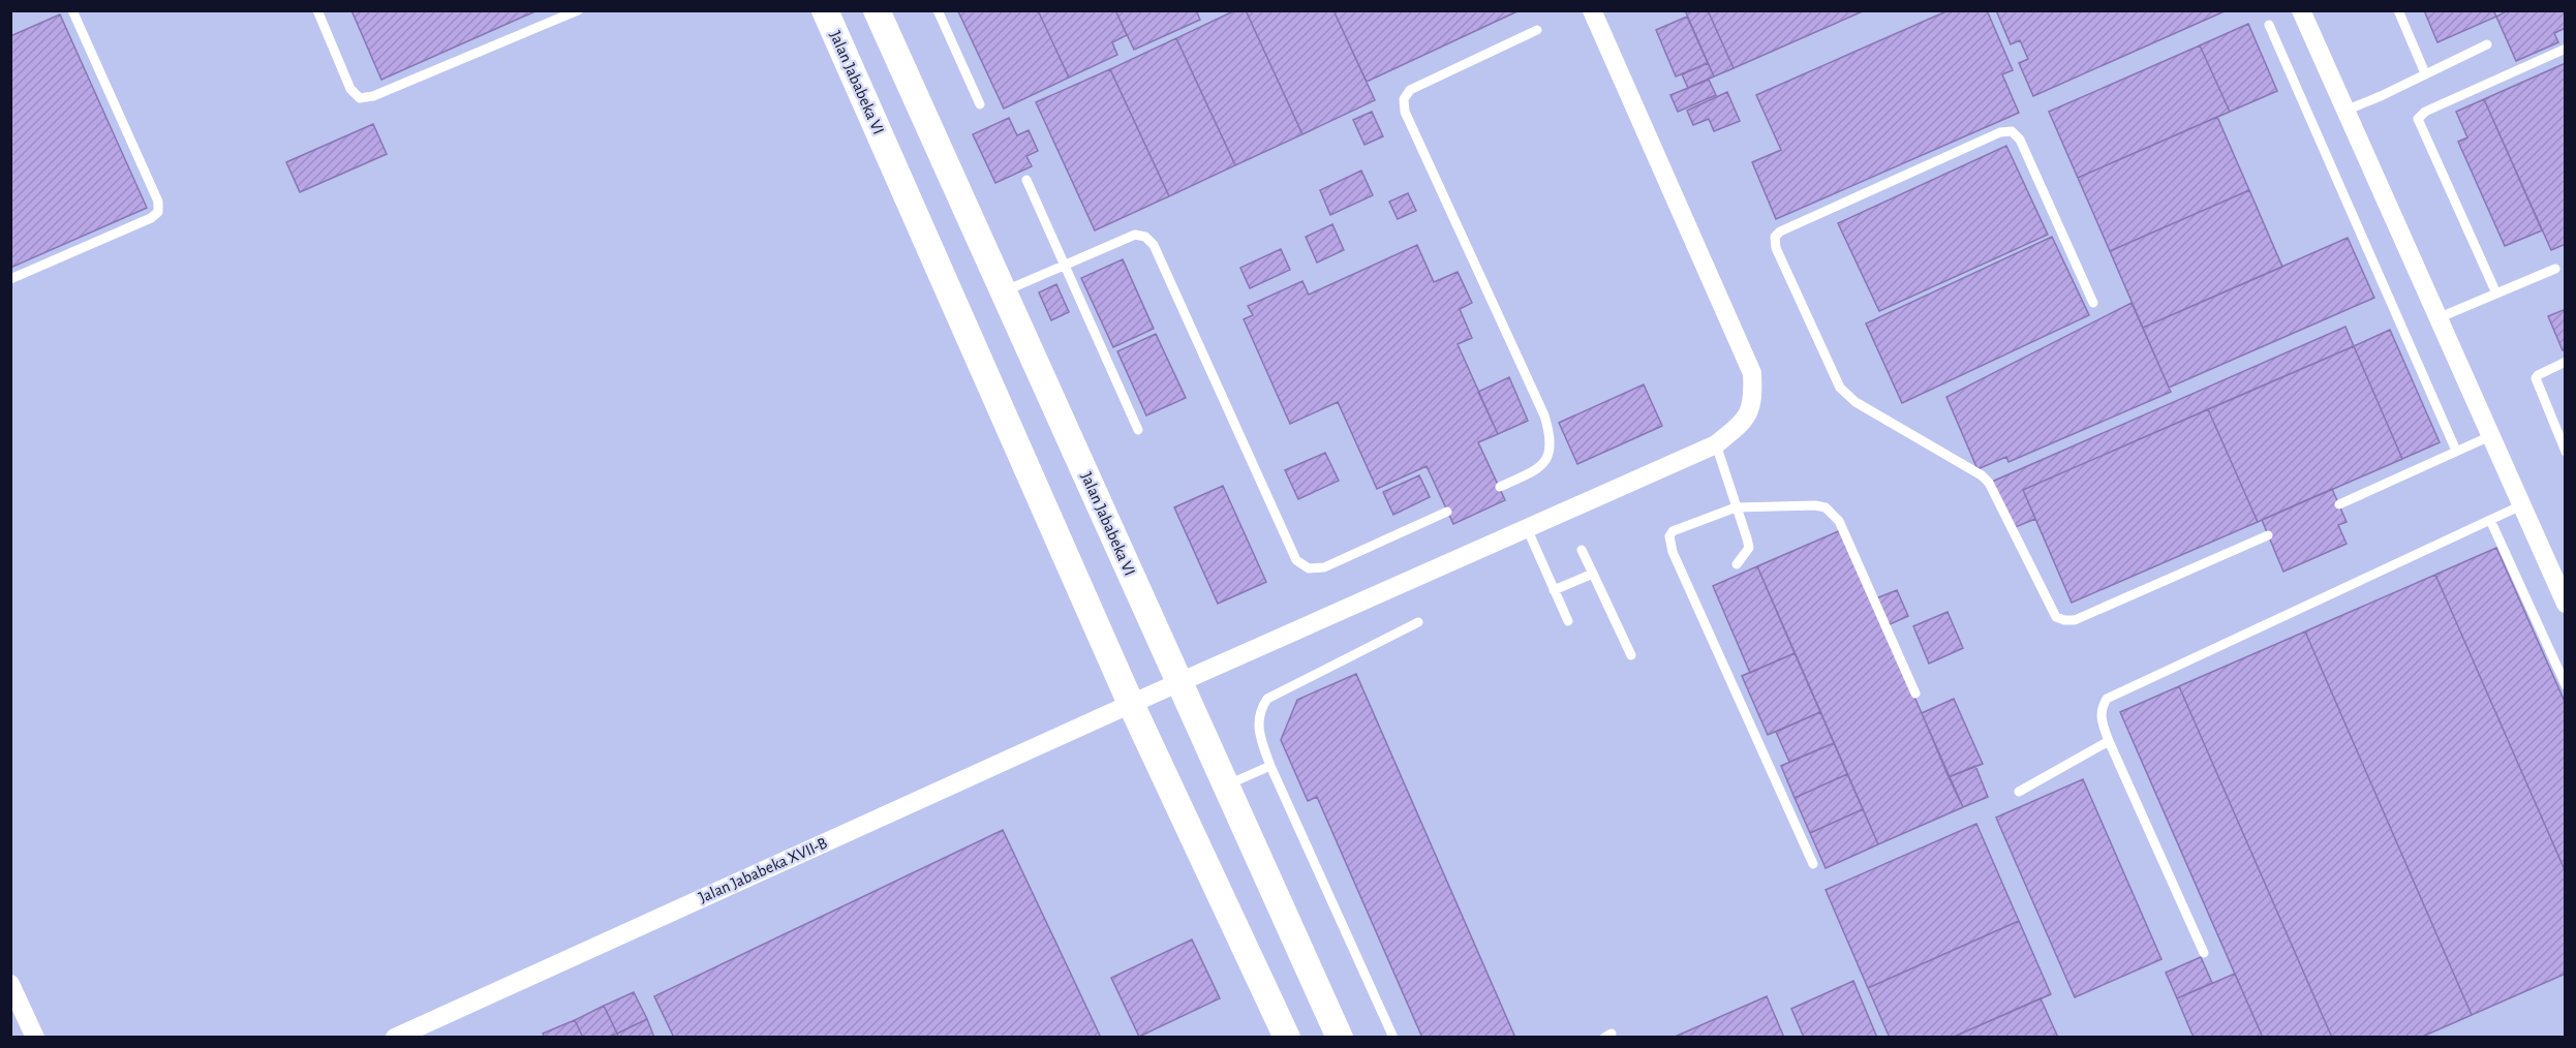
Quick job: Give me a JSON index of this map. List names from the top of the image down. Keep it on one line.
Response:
{"streets":{"street":["Jalan Jababeka VI","Jalan Jababeka XVII-B"]},"crossings":[["Jalan Jababeka VI","Jalan Jababeka XVII-B"]]}
